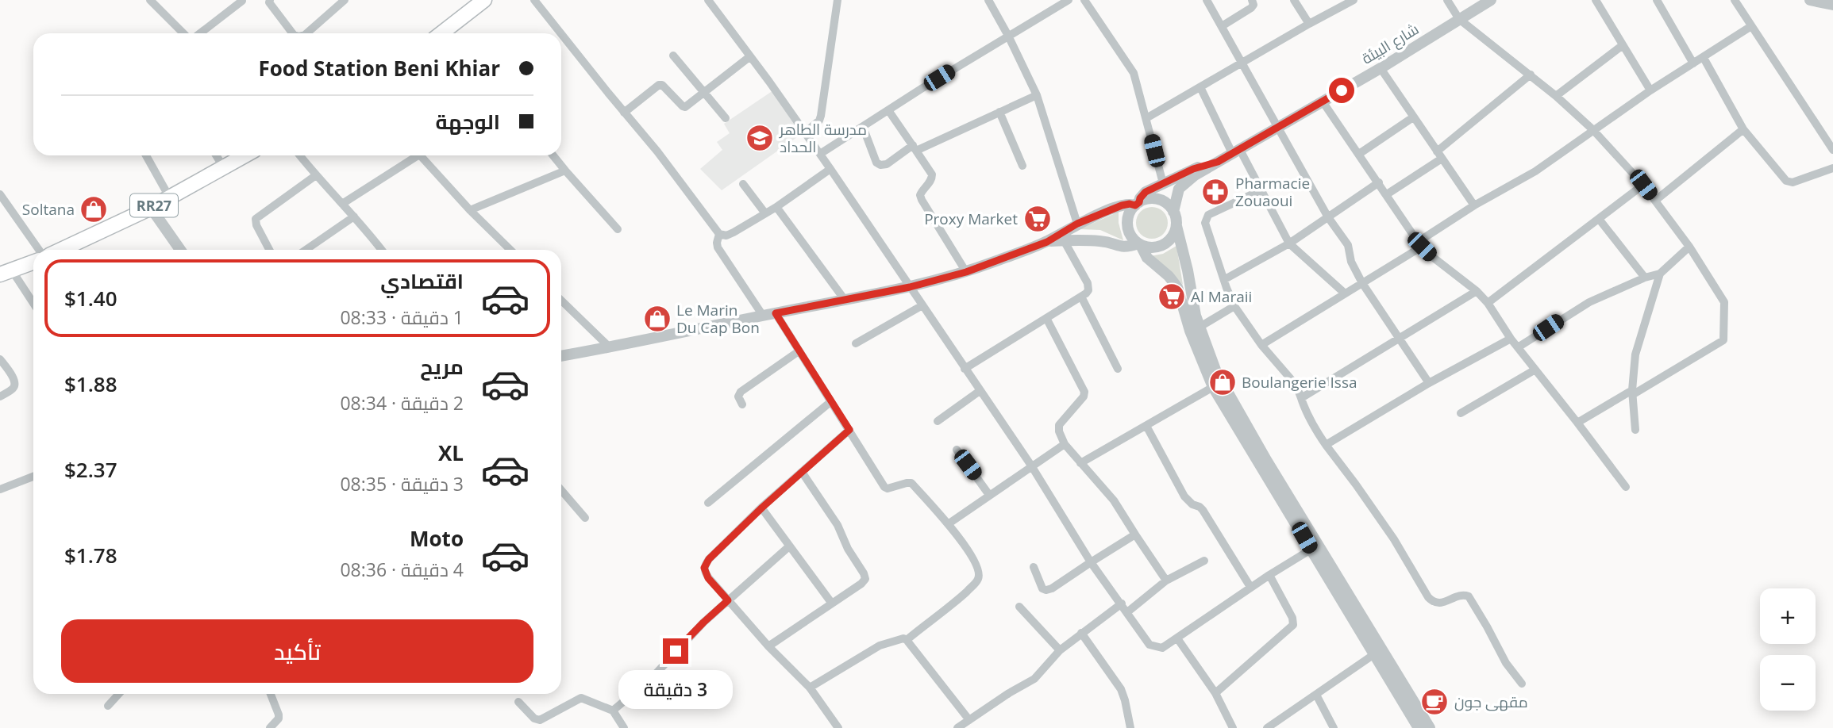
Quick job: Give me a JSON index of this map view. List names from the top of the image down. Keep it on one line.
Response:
{"streets":{"main road":["RR27"],"street":["شارع البيئة"]},"places":{"school or university":["مدرسة الطاهر الحداد"],"pharmacy":["Pharmacie Zouaoui"],"shop":["Soltana","Le Marin Du Cap Bon","Boulangerie Issa"],"supermarket":["Proxy Market","Al Maraii"],"cafe":["مقهى جون"]},"page":{"banner":["Food Station Beni Khiar","الوجهة"],"list":[{"name":"اقتصادي","note":"1 دقيقة · 08:33","value":"$1.40"},{"name":"مريح","note":"2 دقيقة · 08:34","value":"$1.88"},{"name":"XL","note":"3 دقيقة · 08:35","value":"$2.37"},{"name":"Moto","note":"4 دقيقة · 08:36","value":"$1.78"}],"map_buttons":["+","−"],"buttons":"تأكيد","bubble":"3 دقيقة"}}
